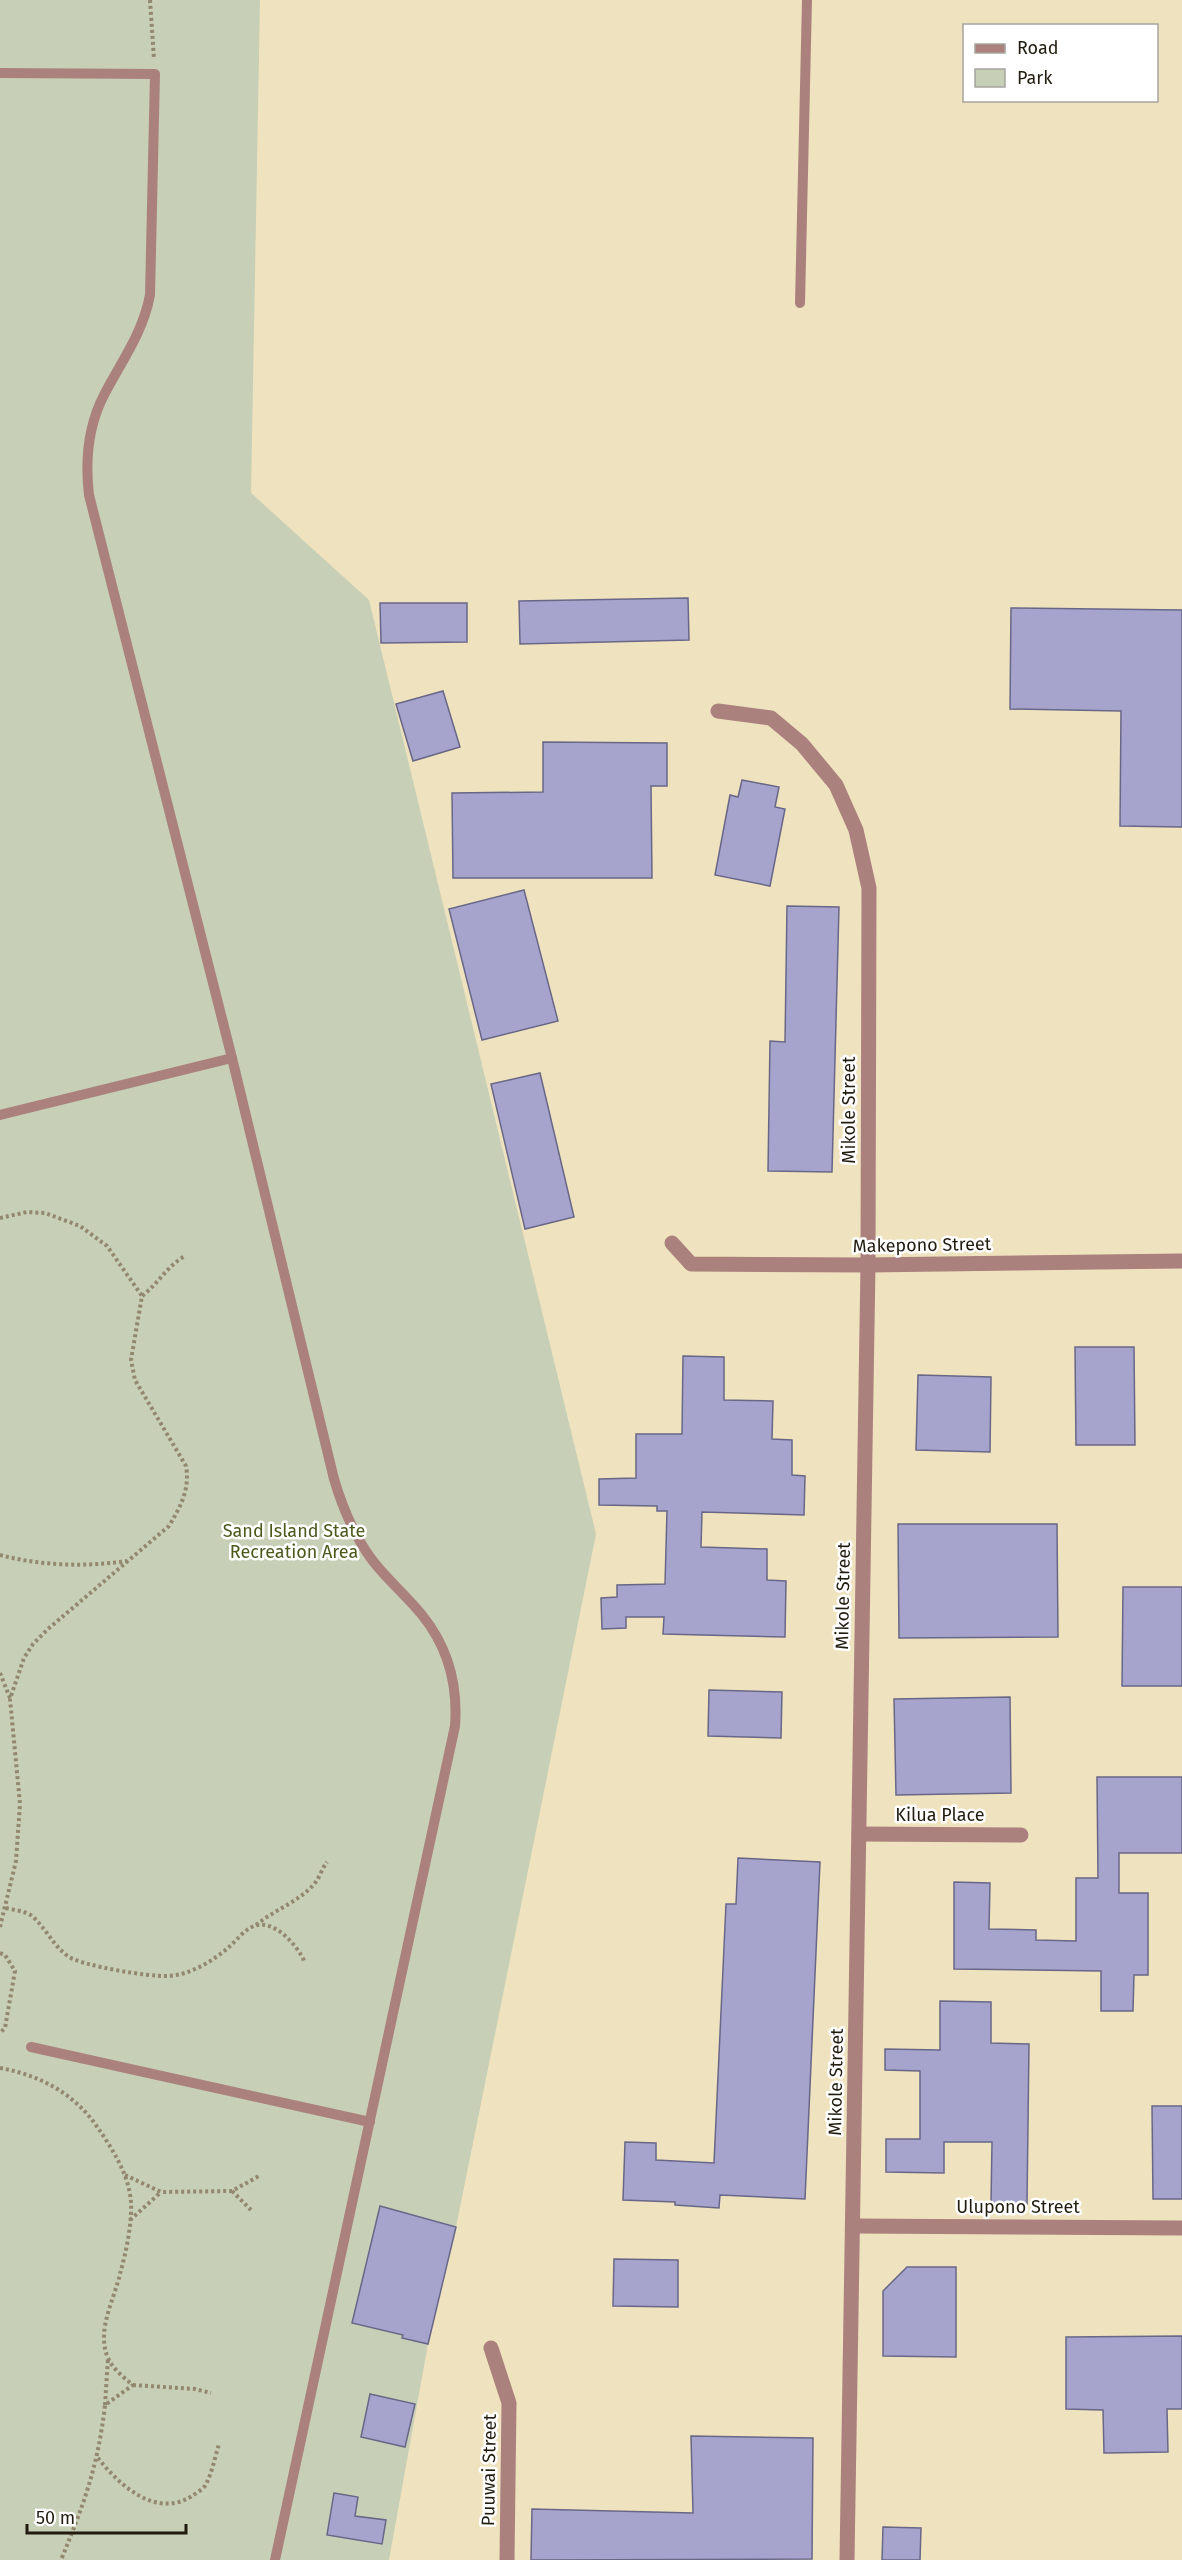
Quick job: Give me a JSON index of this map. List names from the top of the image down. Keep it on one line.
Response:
{"streets":{"street":["Mikole Street","Makepono Street","Kilua Place","Ulupono Street","Puuwai Street"]},"crossings":[["Mikole Street","Makepono Street"],["Mikole Street","Kilua Place"],["Mikole Street","Ulupono Street"]],"parks":["Sand Island State Recreation Area"],"legend":["Road","Park"],"scale_bar":"50 m"}
